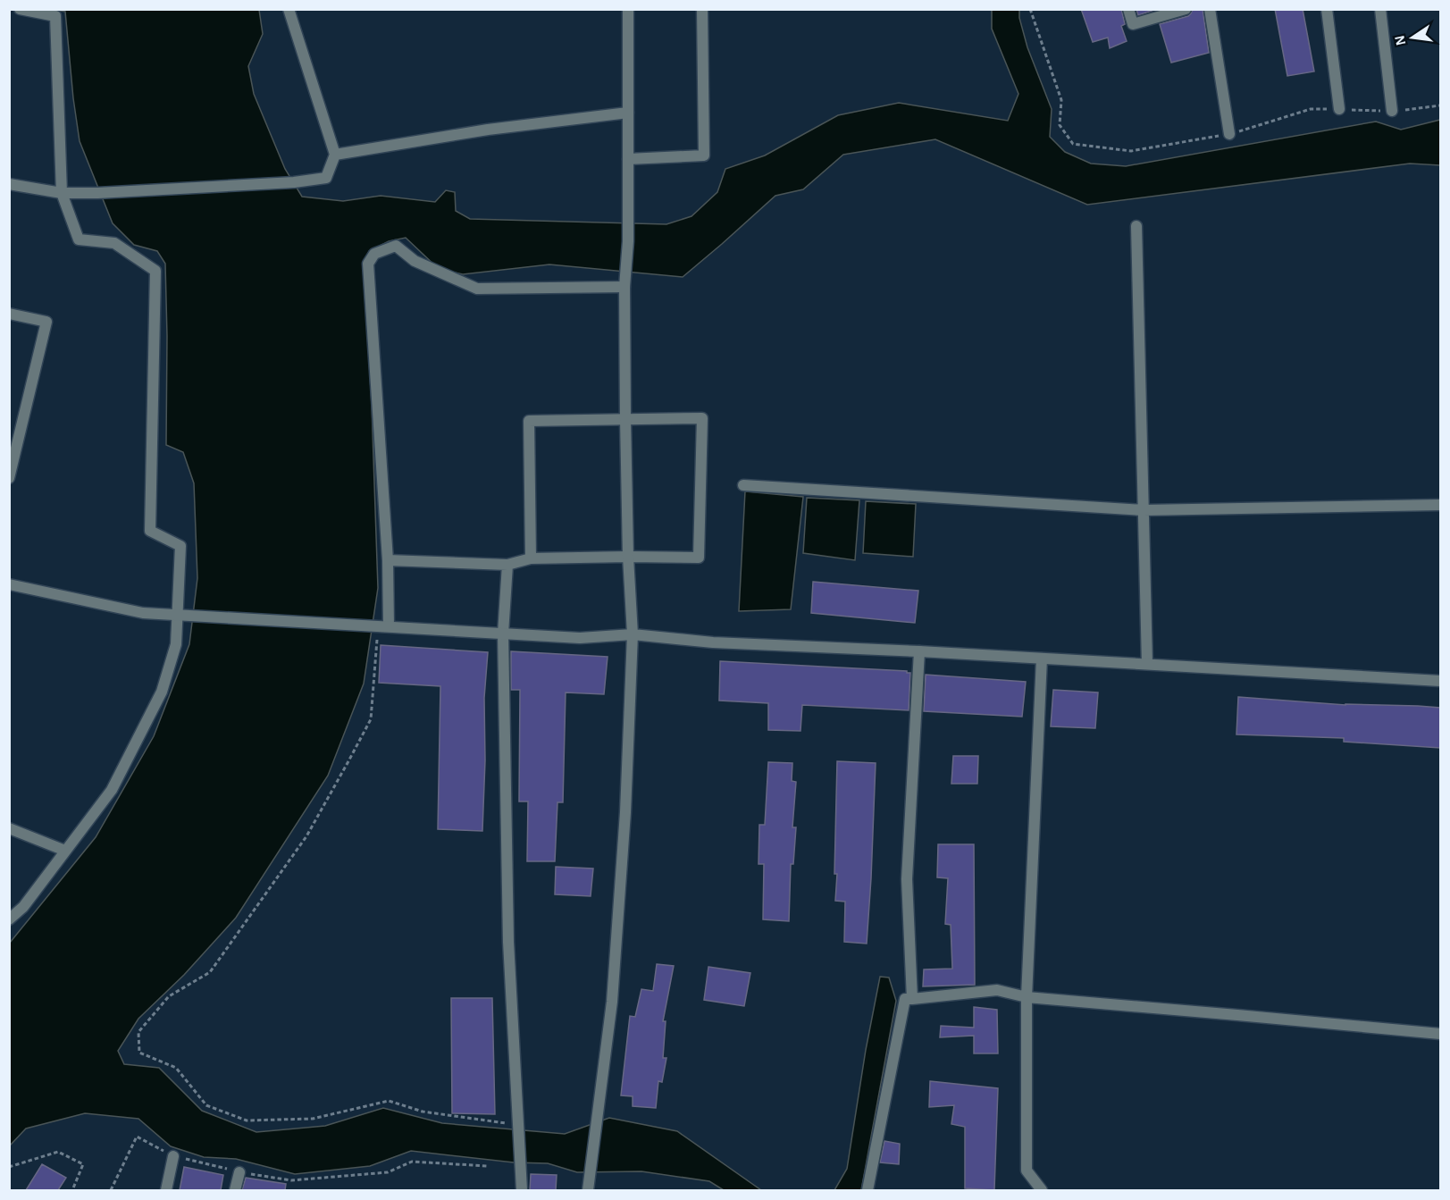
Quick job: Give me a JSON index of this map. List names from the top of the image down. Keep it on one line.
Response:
{"north":"left"}
